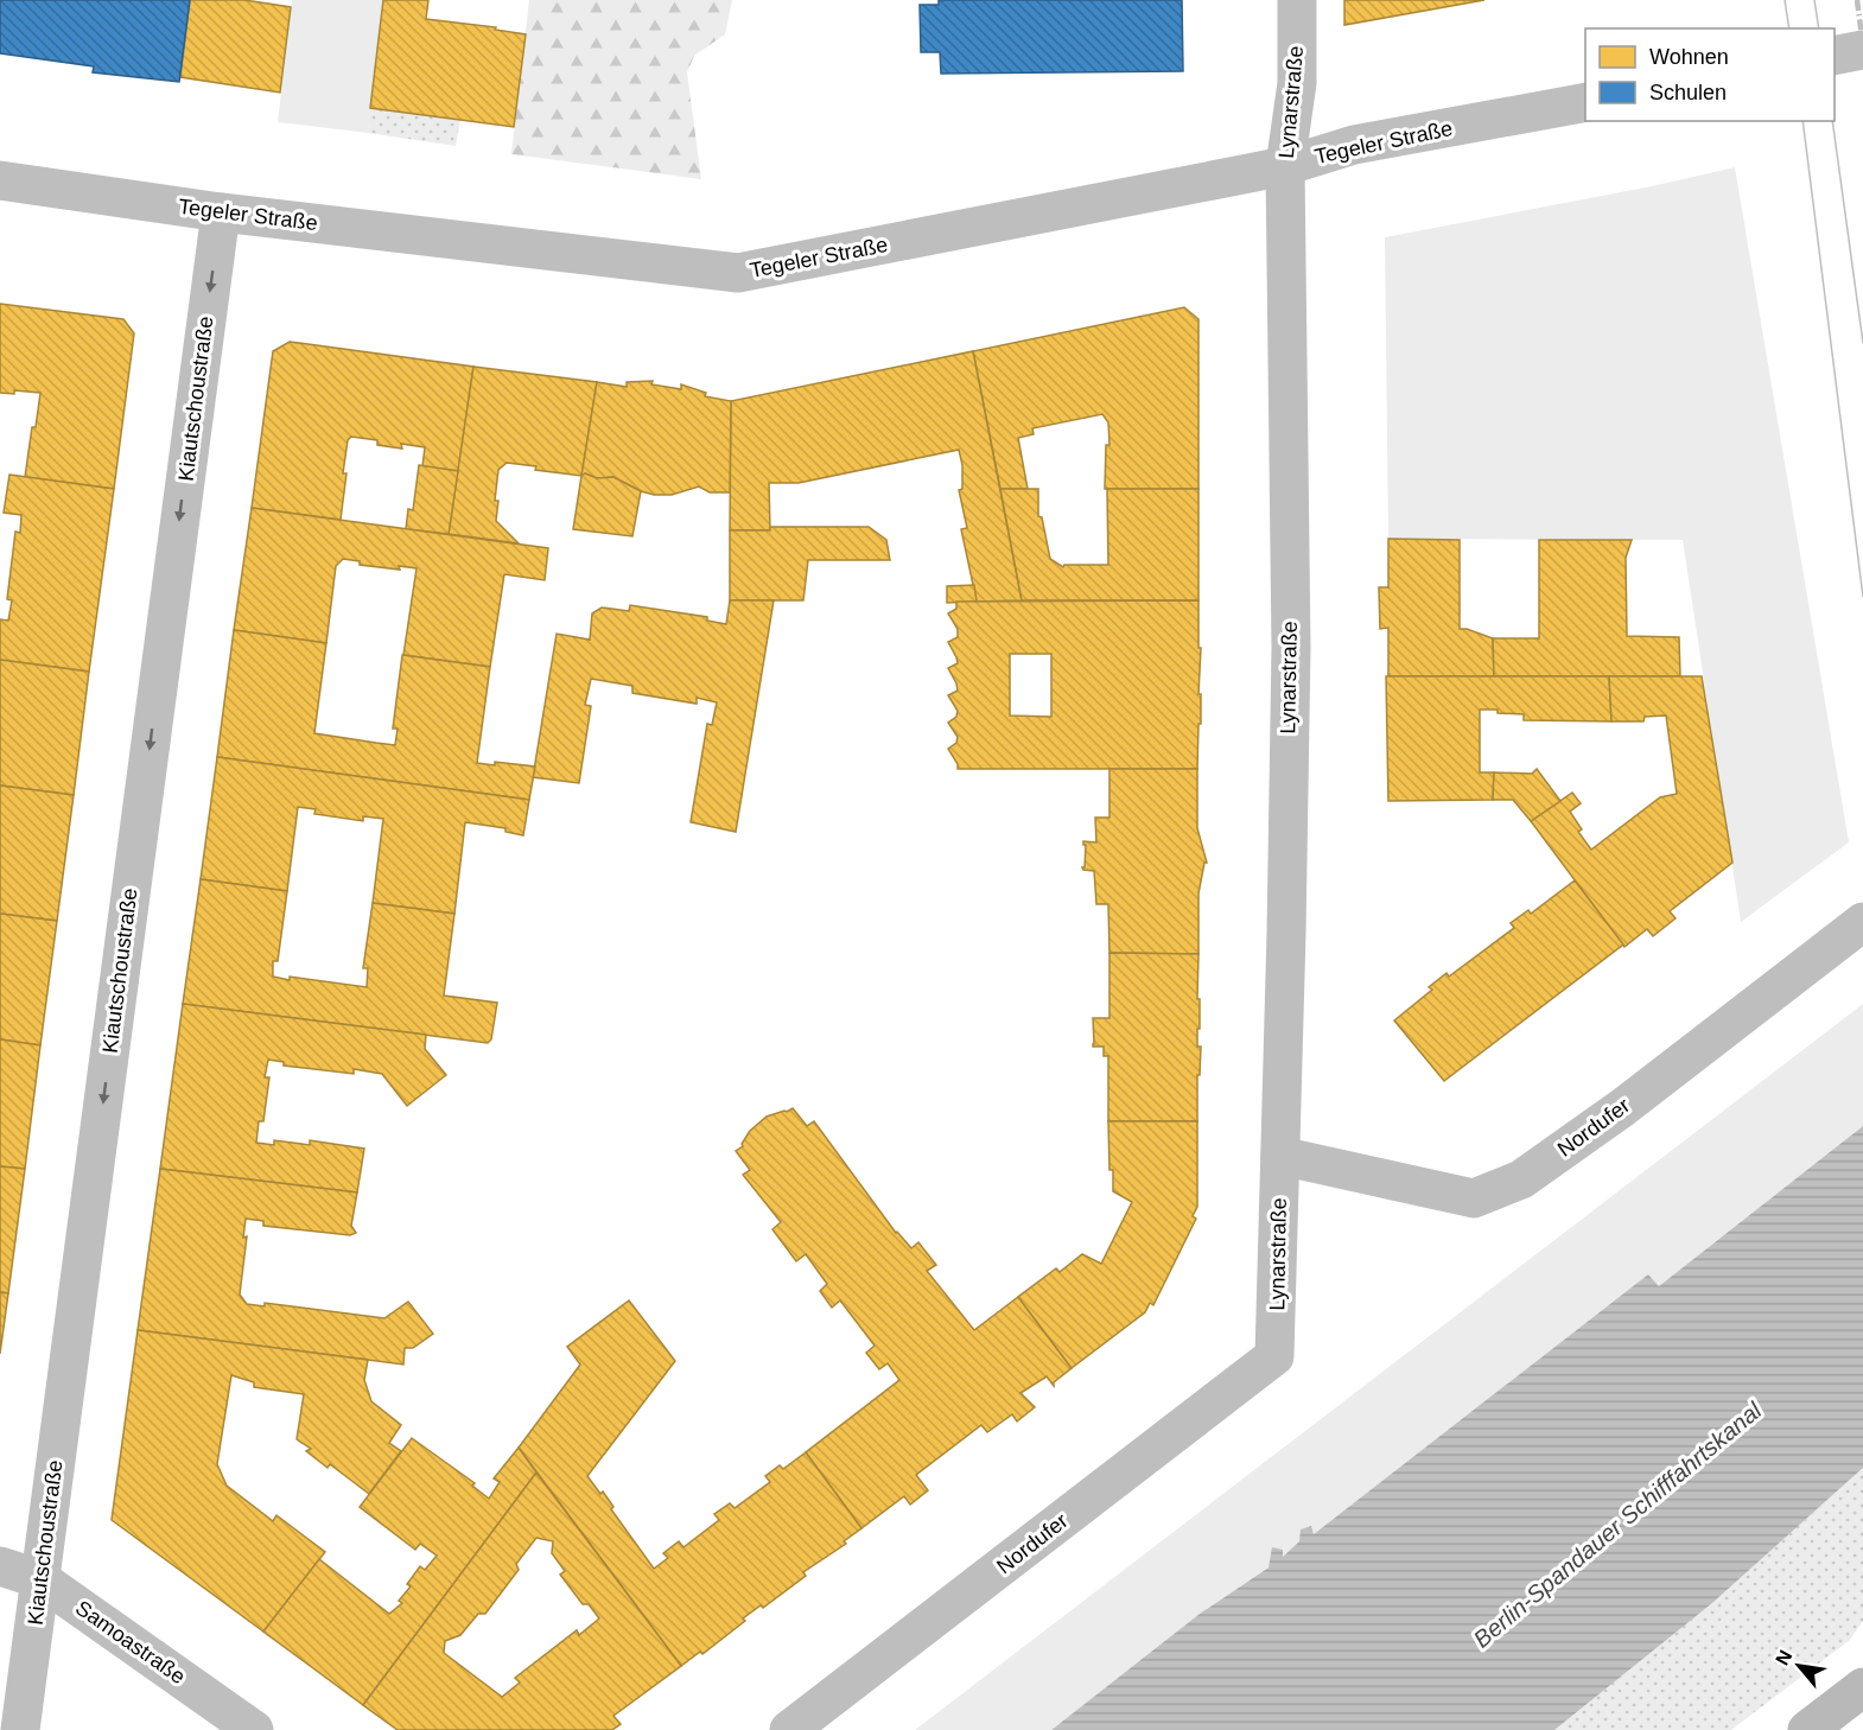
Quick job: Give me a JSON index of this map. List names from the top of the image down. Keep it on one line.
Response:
{"streets":{"street":["Lynarstraße","Tegeler Straße","Kiautschoustraße","Nordufer","Samoastraße"]},"crossings":[["Lynarstraße","Tegeler Straße"],["Lynarstraße","Nordufer"],["Tegeler Straße","Kiautschoustraße"],["Kiautschoustraße","Samoastraße"]],"one_way":["Kiautschoustraße"],"water":["Berlin-Spandauer Schifffahrtskanal"],"legend":["Wohnen","Schulen"],"north":"top left"}
